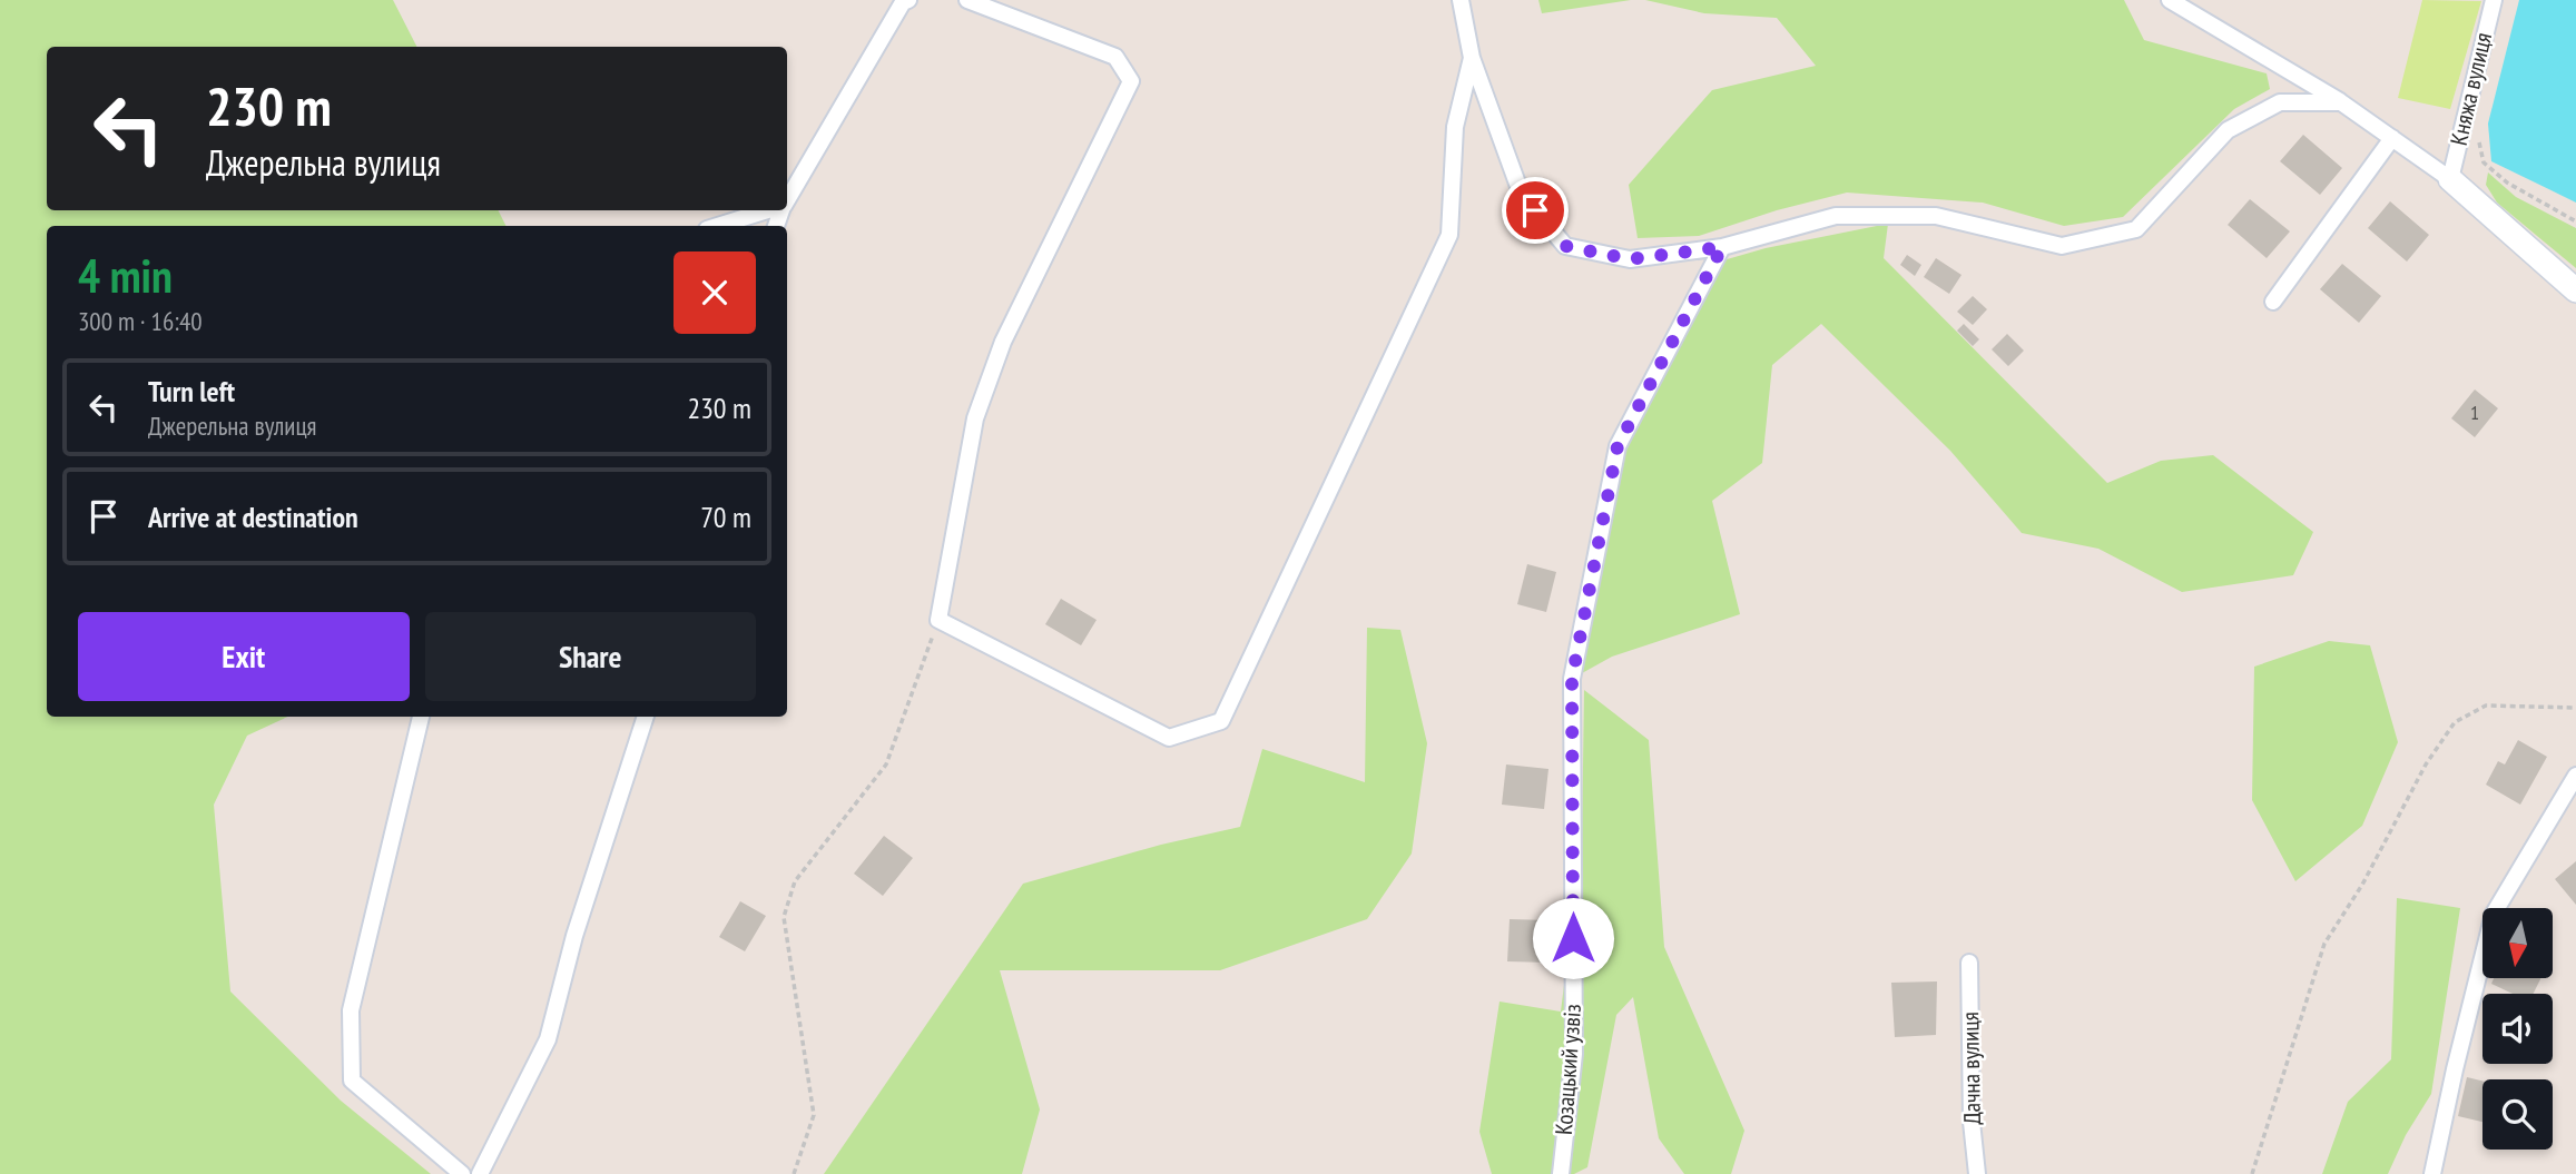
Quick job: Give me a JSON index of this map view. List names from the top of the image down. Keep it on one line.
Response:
{"streets":{"street":["Княжа вулиця","Дачна вулиця","Козацький узвіз"]},"house_numbers":["1"],"north":"bottom","page":{"turn":["230 m","Джерельна вулиця"],"heading":["4 min","300 m · 16:40"],"list":[{"name":"Turn left","note":"Джерельна вулиця","value":"230 m"},{"name":"Arrive at destination","value":"70 m"}],"buttons":["Exit","Share"]}}
